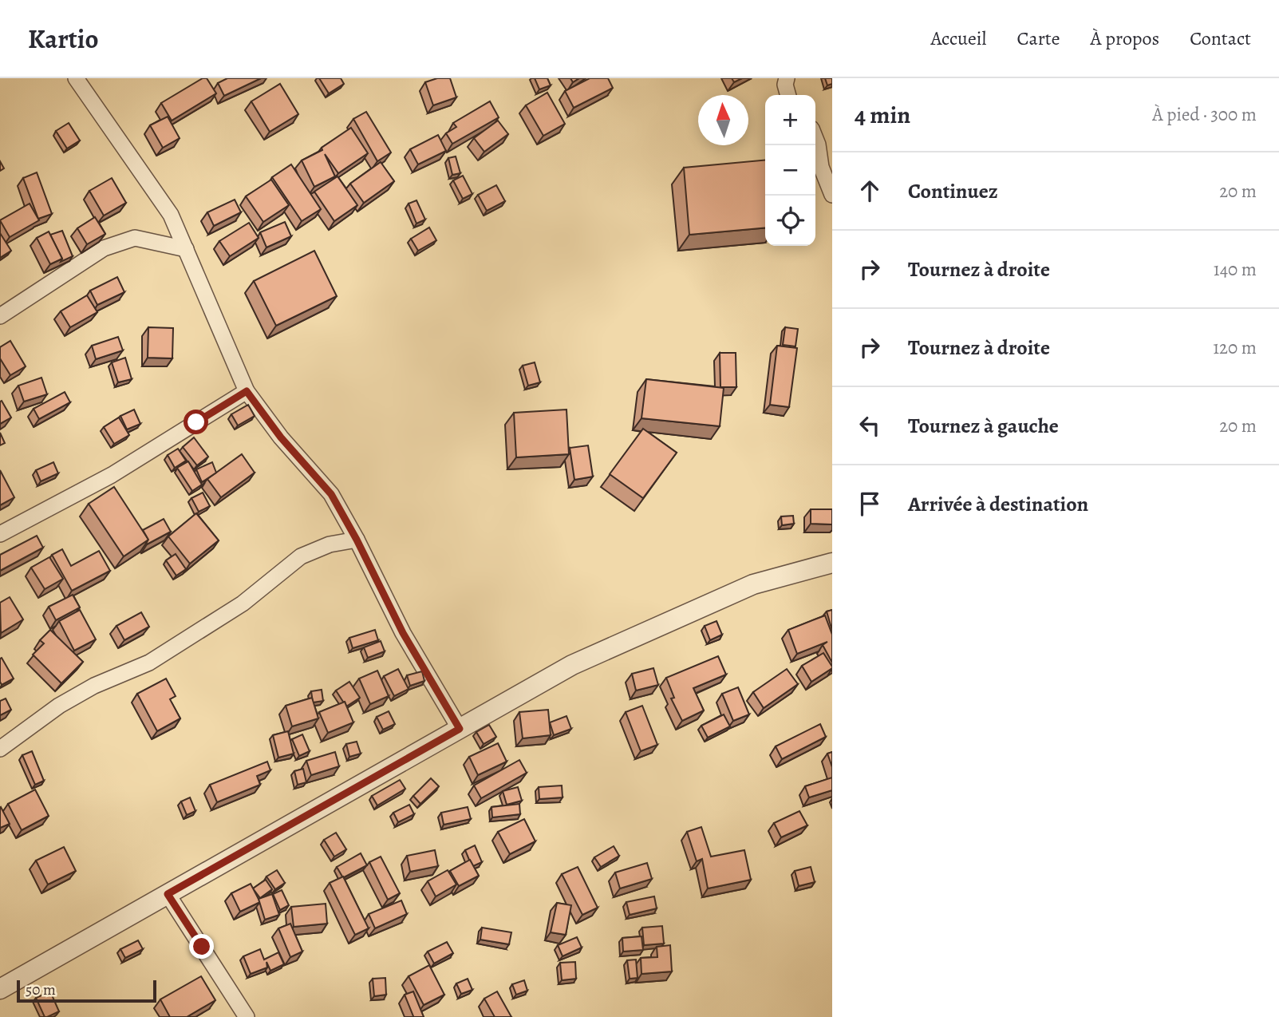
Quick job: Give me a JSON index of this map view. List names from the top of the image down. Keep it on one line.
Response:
{"scale_bar":"50 m","north":"top","page":{"header":"Kartio","nav":["Accueil","Carte","À propos","Contact"],"heading":["4 min","À pied · 300 m"],"map_buttons":["+","−"],"list":[["Continuez","20 m"],["Tournez à droite","140 m"],["Tournez à droite","120 m"],["Tournez à gauche","20 m"],"Arrivée à destination"],"scale":"50 m"}}
